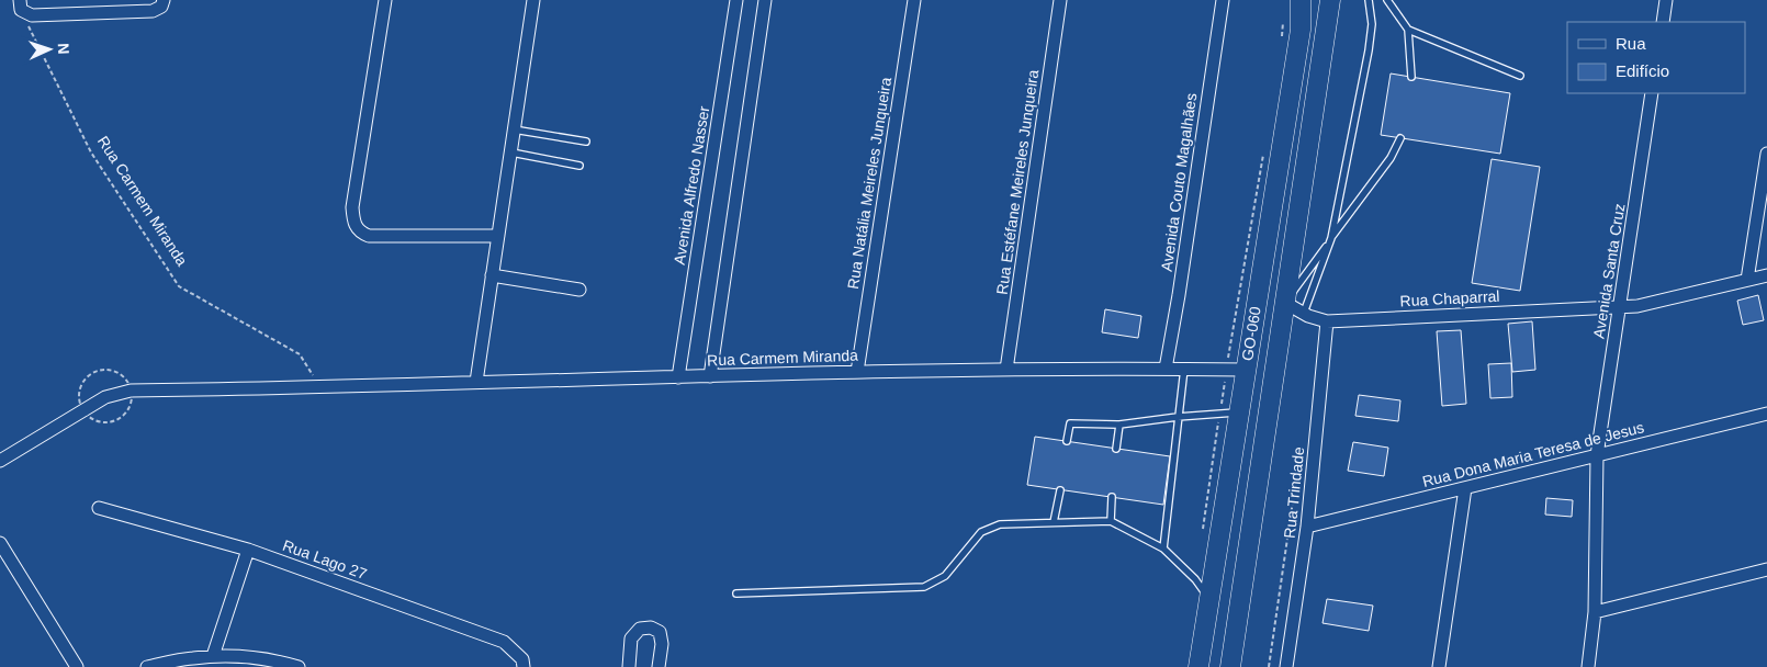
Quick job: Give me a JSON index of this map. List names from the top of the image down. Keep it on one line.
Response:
{"streets":{"main road":["GO-060"],"street":["Rua Estéfane Meireles Junqueira","Avenida Couto Magalhães","Rua Natália Meireles Junqueira","Avenida Alfredo Nasser","Rua Carmem Miranda","Avenida Santa Cruz","Rua Chaparral","Rua Dona Maria Teresa de Jesus","Rua Trindade","Rua Lago 27"]},"crossings":[["Rua Estéfane Meireles Junqueira","Rua Carmem Miranda"],["Avenida Couto Magalhães","Rua Carmem Miranda"],["Rua Natália Meireles Junqueira","Rua Carmem Miranda"],["Avenida Alfredo Nasser","Rua Carmem Miranda"],["Rua Carmem Miranda","GO-060"],["Avenida Santa Cruz","Rua Chaparral"],["Avenida Santa Cruz","Rua Dona Maria Teresa de Jesus"],["Rua Chaparral","GO-060"],["Rua Chaparral","Rua Trindade"],["Rua Dona Maria Teresa de Jesus","Rua Trindade"]],"legend":["Rua","Edifício"],"north":"right"}
